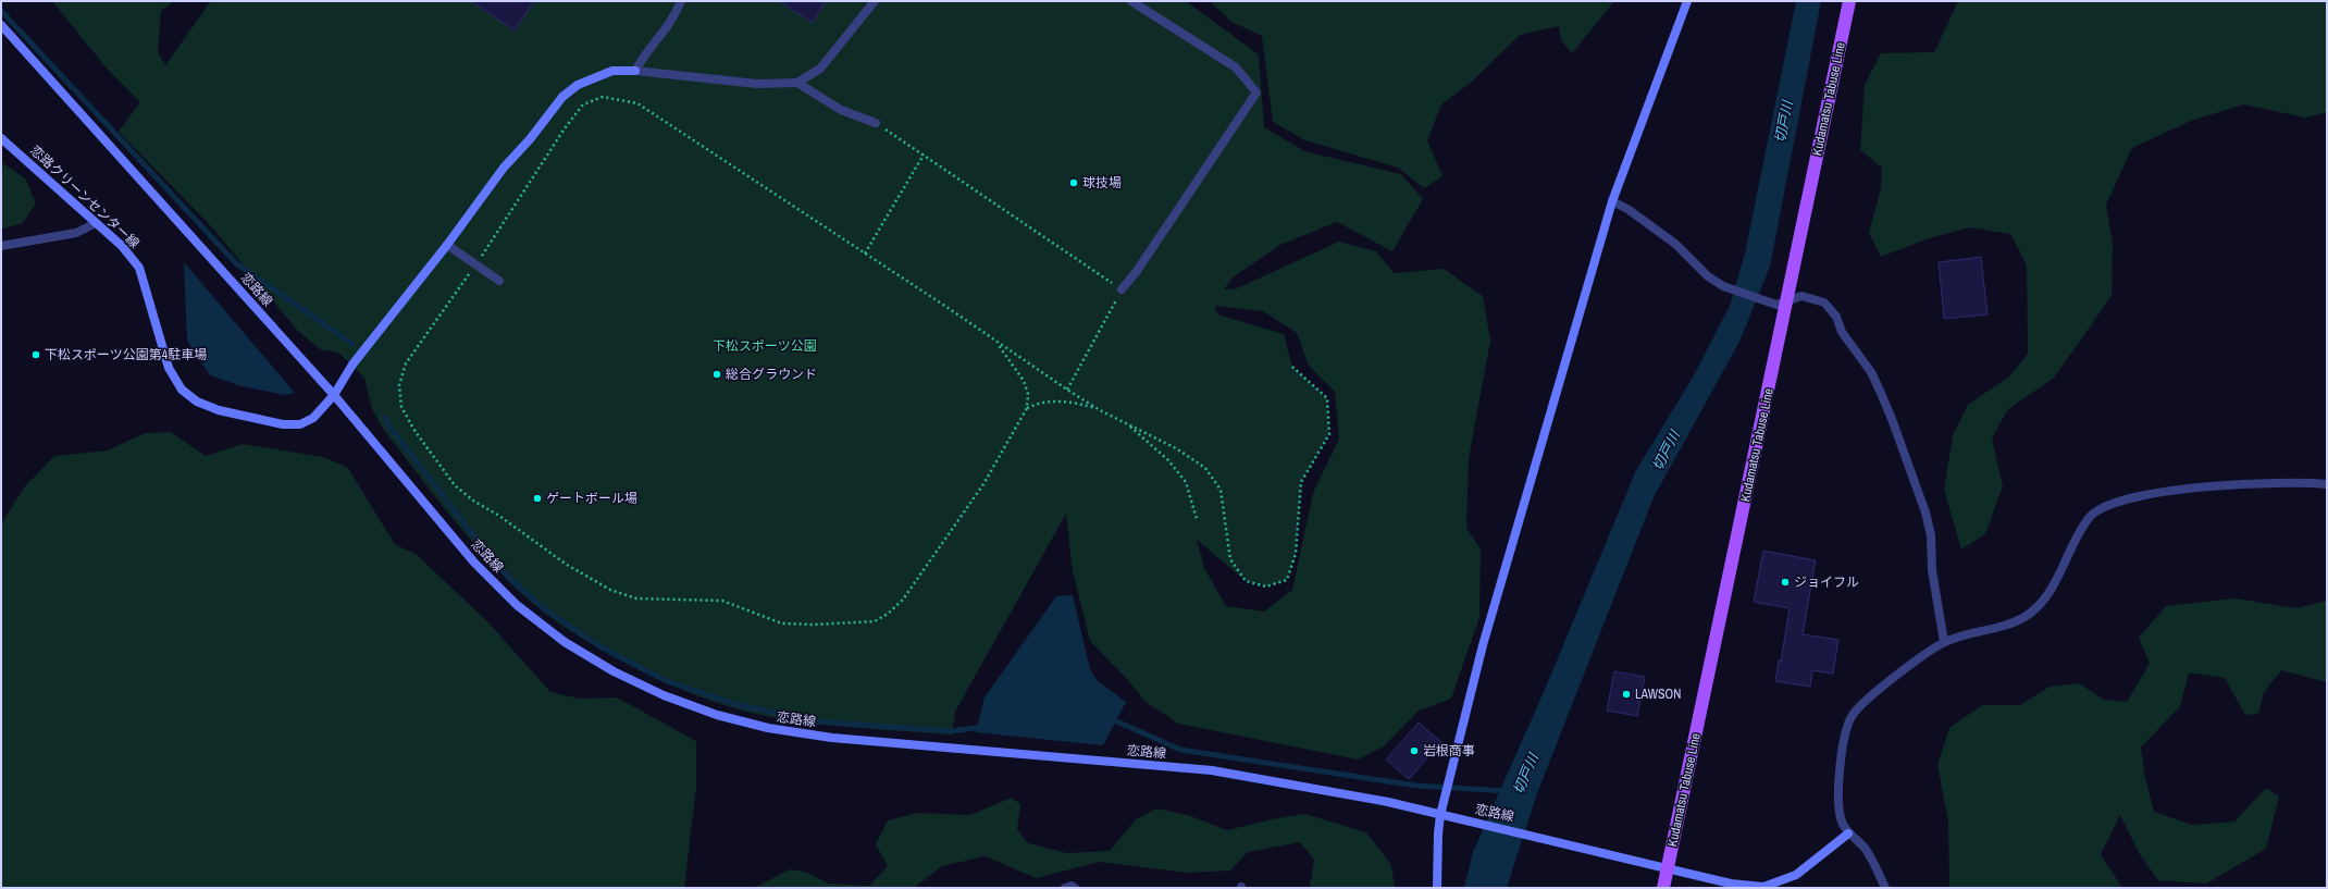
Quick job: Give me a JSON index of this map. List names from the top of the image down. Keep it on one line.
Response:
{"streets":{"main road":["Kudamatsu Tabuse Line"],"street":["恋路クリーンセンター線","恋路線"]},"crossings":[["Kudamatsu Tabuse Line","恋路線"],["恋路クリーンセンター線","恋路線"]],"water":["切戸川"],"parks":["下松スポーツ公園"],"places":["球技場","下松スポーツ公園第4駐車場","総合グラウンド","ゲートボール場","ジョイフル","LAWSON","岩根商事"]}
